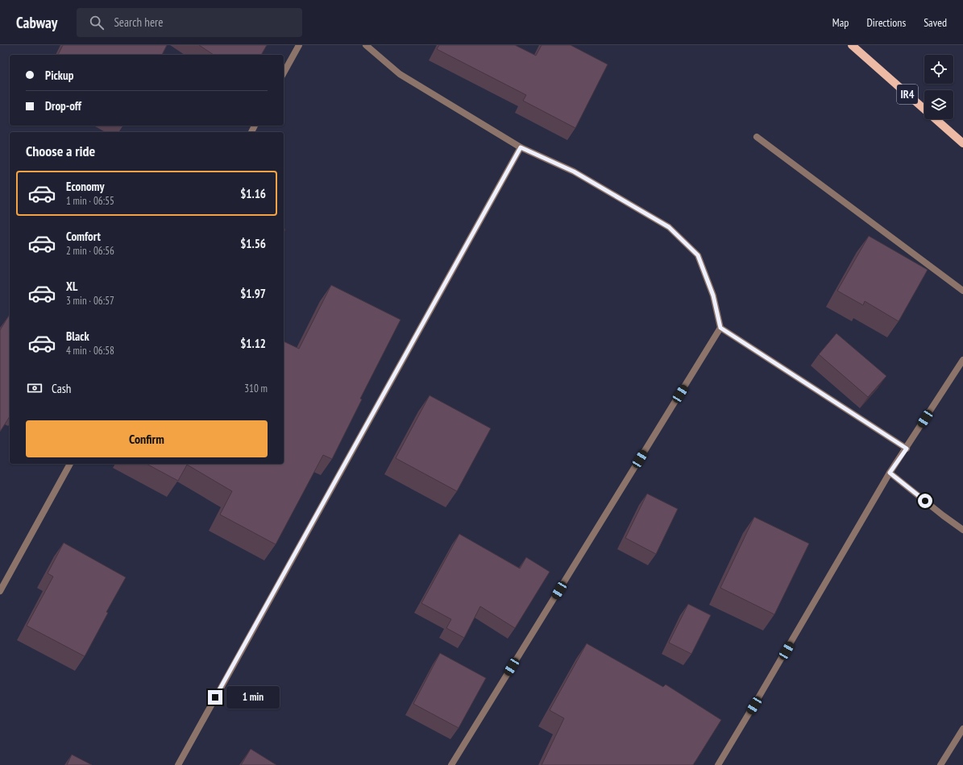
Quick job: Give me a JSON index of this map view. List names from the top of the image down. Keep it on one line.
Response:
{"streets":{"main road":["IR4"]},"page":{"header":"Cabway","search":"Search here","nav":["Map","Directions","Saved"],"banner":["Pickup","Drop-off"],"heading":"Choose a ride","list":[{"name":"Economy","note":"1 min · 06:55","value":"$1.16"},{"name":"Comfort","note":"2 min · 06:56","value":"$1.56"},{"name":"XL","note":"3 min · 06:57","value":"$1.97"},{"name":"Black","note":"4 min · 06:58","value":"$1.12"}],"pay":["Cash","310 m"],"buttons":"Confirm","bubble":"1 min"}}
